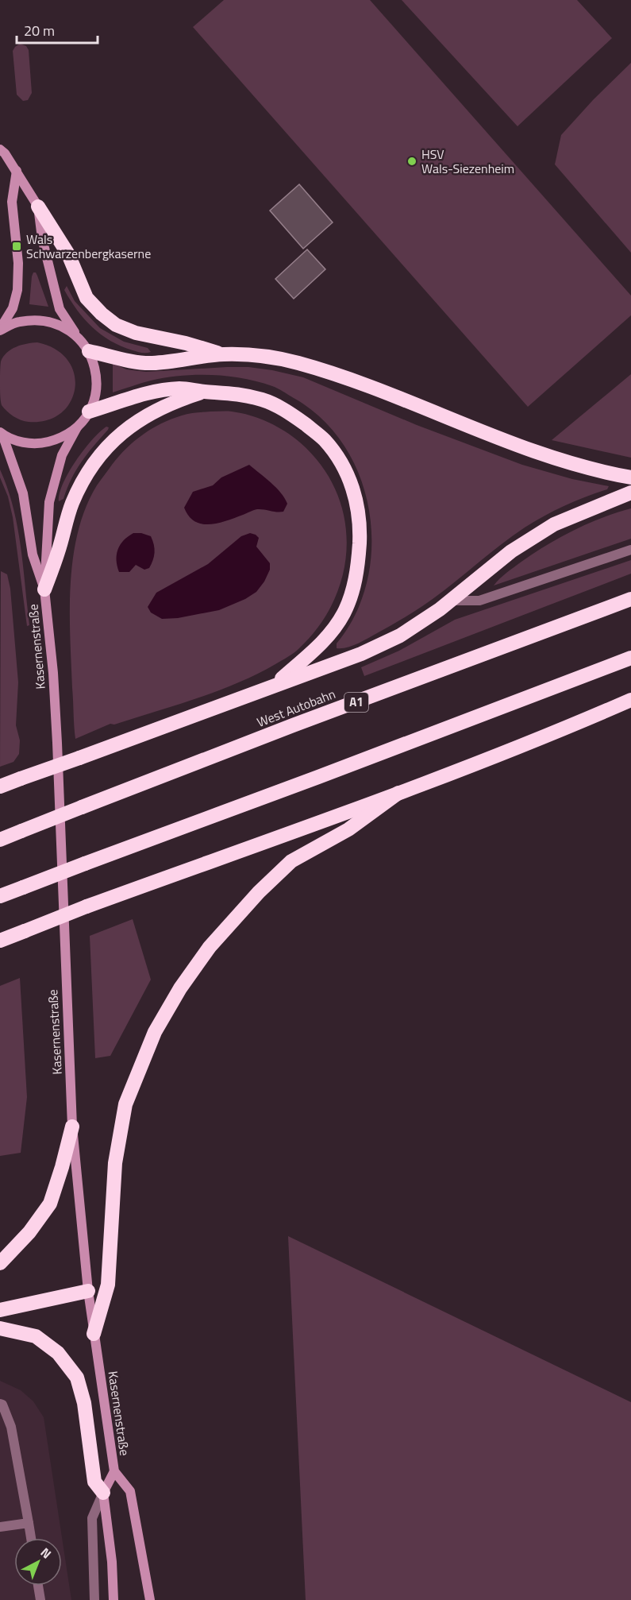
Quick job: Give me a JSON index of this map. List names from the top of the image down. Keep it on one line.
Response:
{"streets":{"highway":["A1","West Autobahn"],"main road":["Kasernenstraße"]},"places":{"other":["HSV Wals-Siezenheim"],"transit":["Wals Schwarzenbergkaserne"]},"scale_bar":"20 m","north":"top right"}
